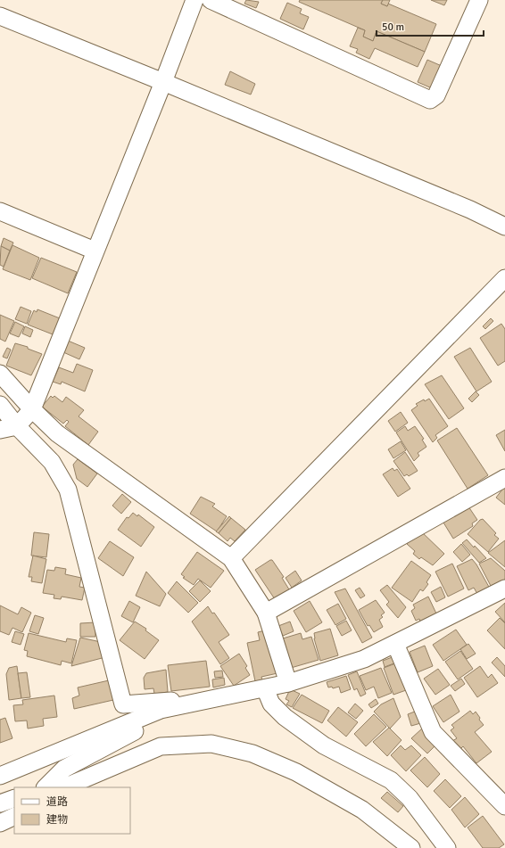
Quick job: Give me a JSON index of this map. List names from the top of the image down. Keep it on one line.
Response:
{"legend":["道路","建物"],"scale_bar":"50 m"}
